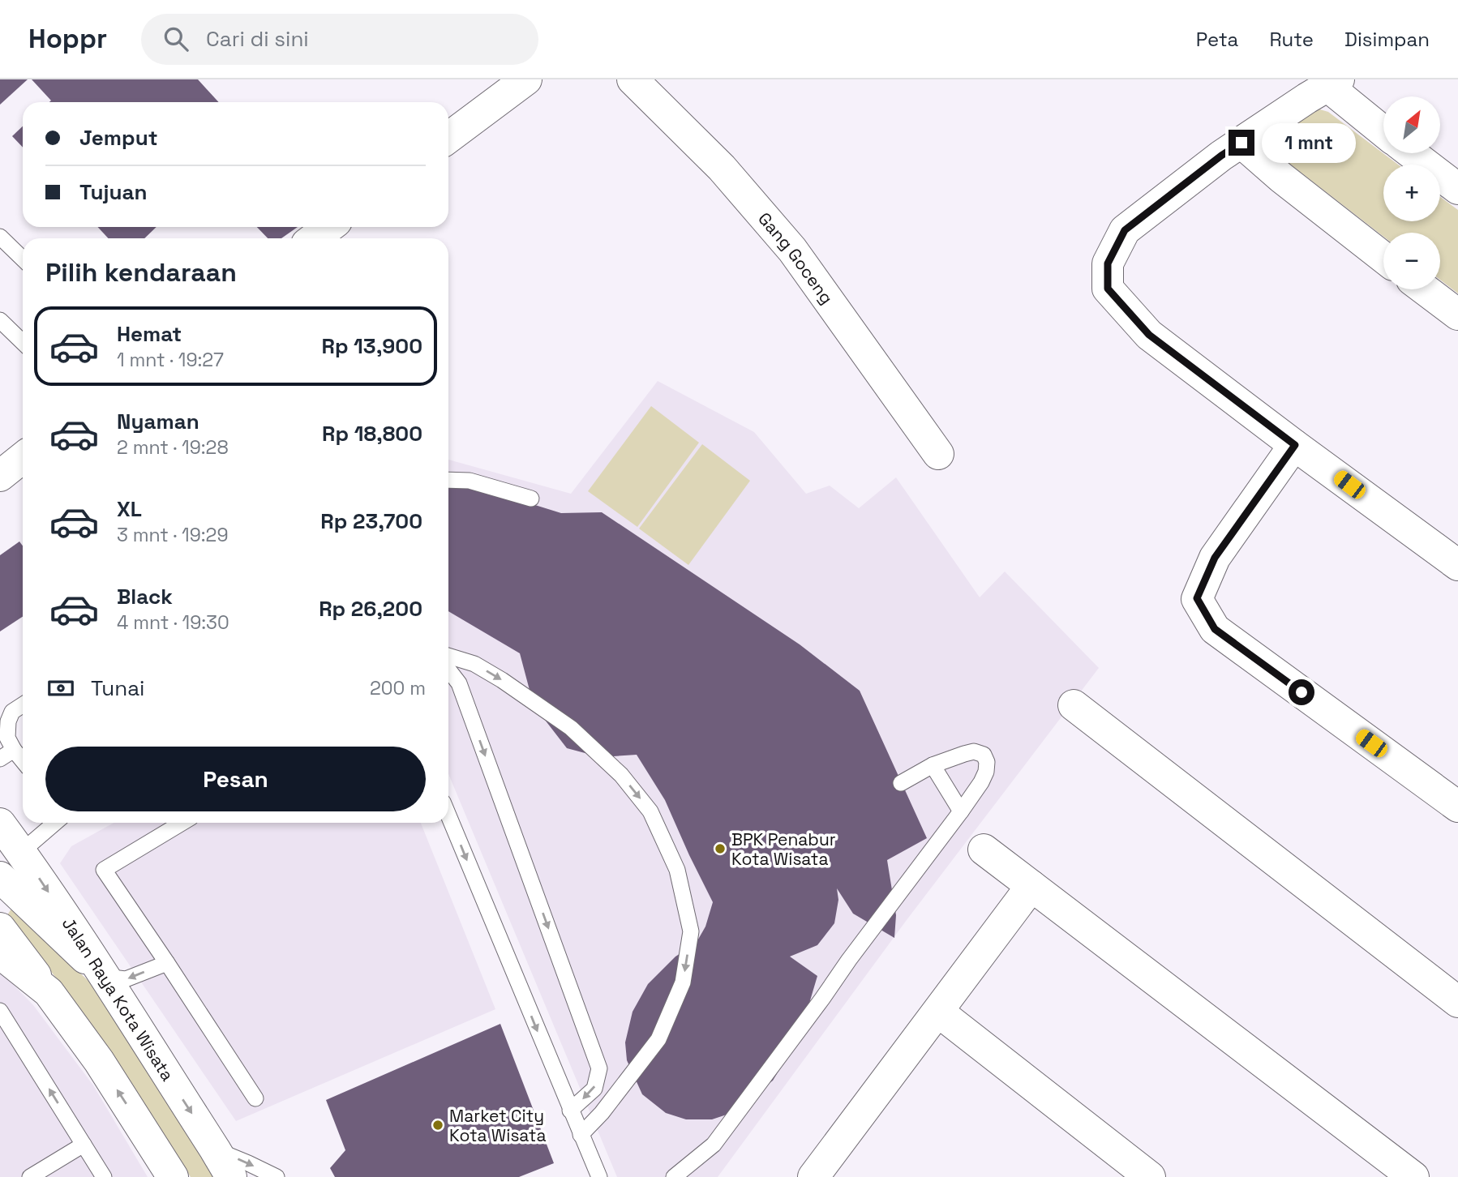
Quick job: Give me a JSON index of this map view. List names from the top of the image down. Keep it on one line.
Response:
{"streets":{"street":["Gang Goceng","Jalan Raya Kota Wisata"]},"places":["BPK Penabur Kota Wisata","Market City Kota Wisata"],"north":"top right","page":{"header":"Hoppr","search":"Cari di sini","nav":["Peta","Rute","Disimpan"],"map_buttons":["+","−"],"banner":["Jemput","Tujuan"],"bubble":"1 mnt","heading":"Pilih kendaraan","list":[{"name":"Hemat","note":"1 mnt · 19:27","value":"Rp 13,900"},{"name":"Nyaman","note":"2 mnt · 19:28","value":"Rp 18,800"},{"name":"XL","note":"3 mnt · 19:29","value":"Rp 23,700"},{"name":"Black","note":"4 mnt · 19:30","value":"Rp 26,200"}],"pay":["Tunai","200 m"],"buttons":"Pesan"}}
